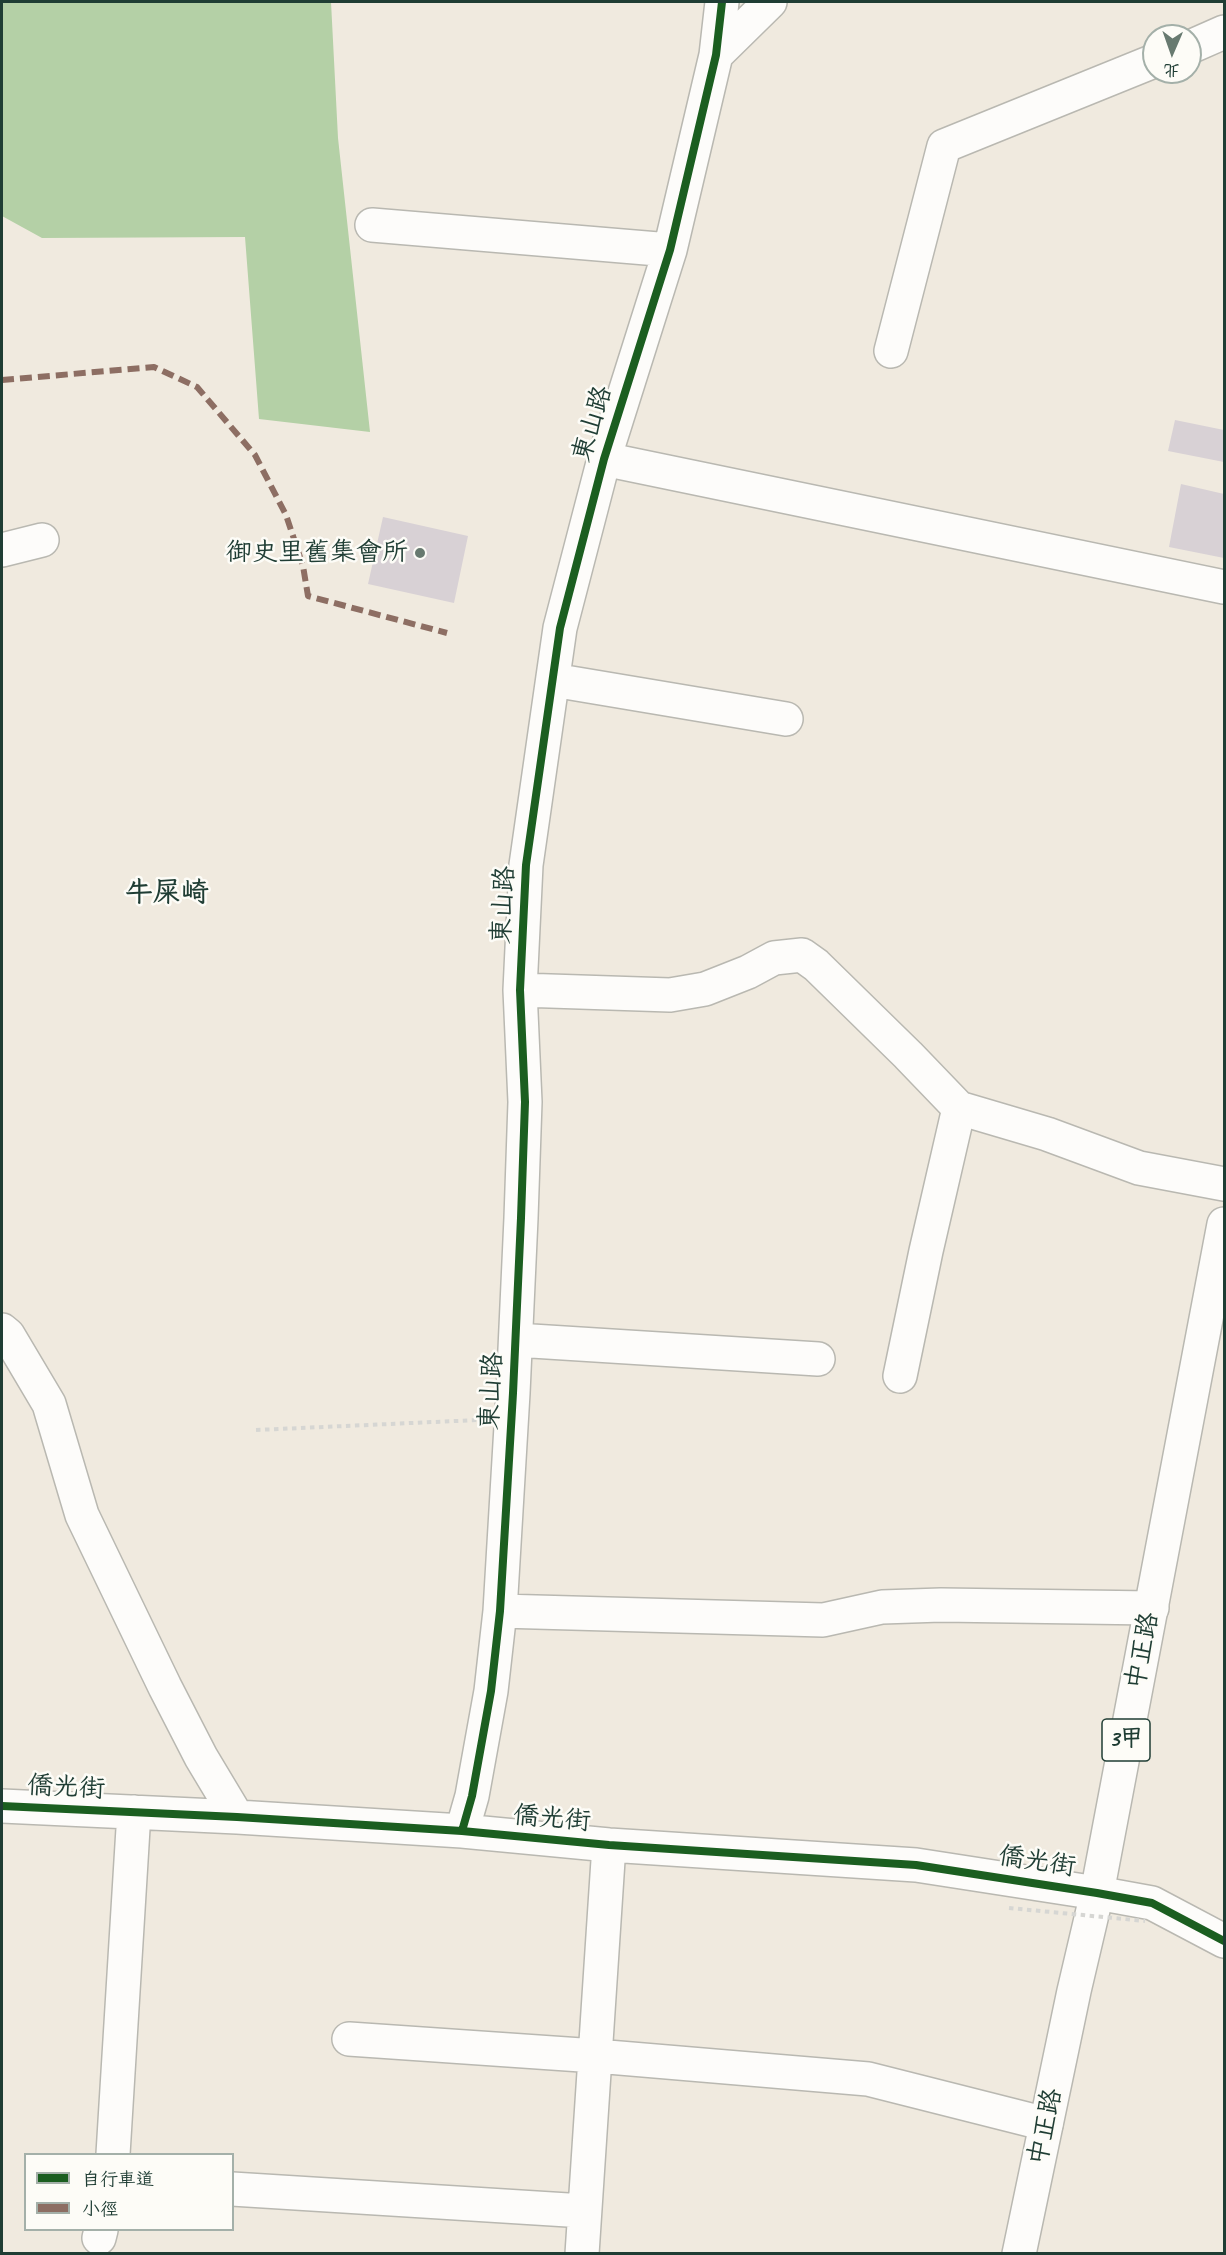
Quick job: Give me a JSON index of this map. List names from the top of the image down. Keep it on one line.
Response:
{"streets":{"street":["東山路","中正路","3甲","僑光街"]},"crossings":[["東山路","僑光街"],["中正路","僑光街"]],"districts":["牛屎崎"],"places":["御史里舊集會所"],"legend":["自行車道","小徑"],"north":"bottom"}
